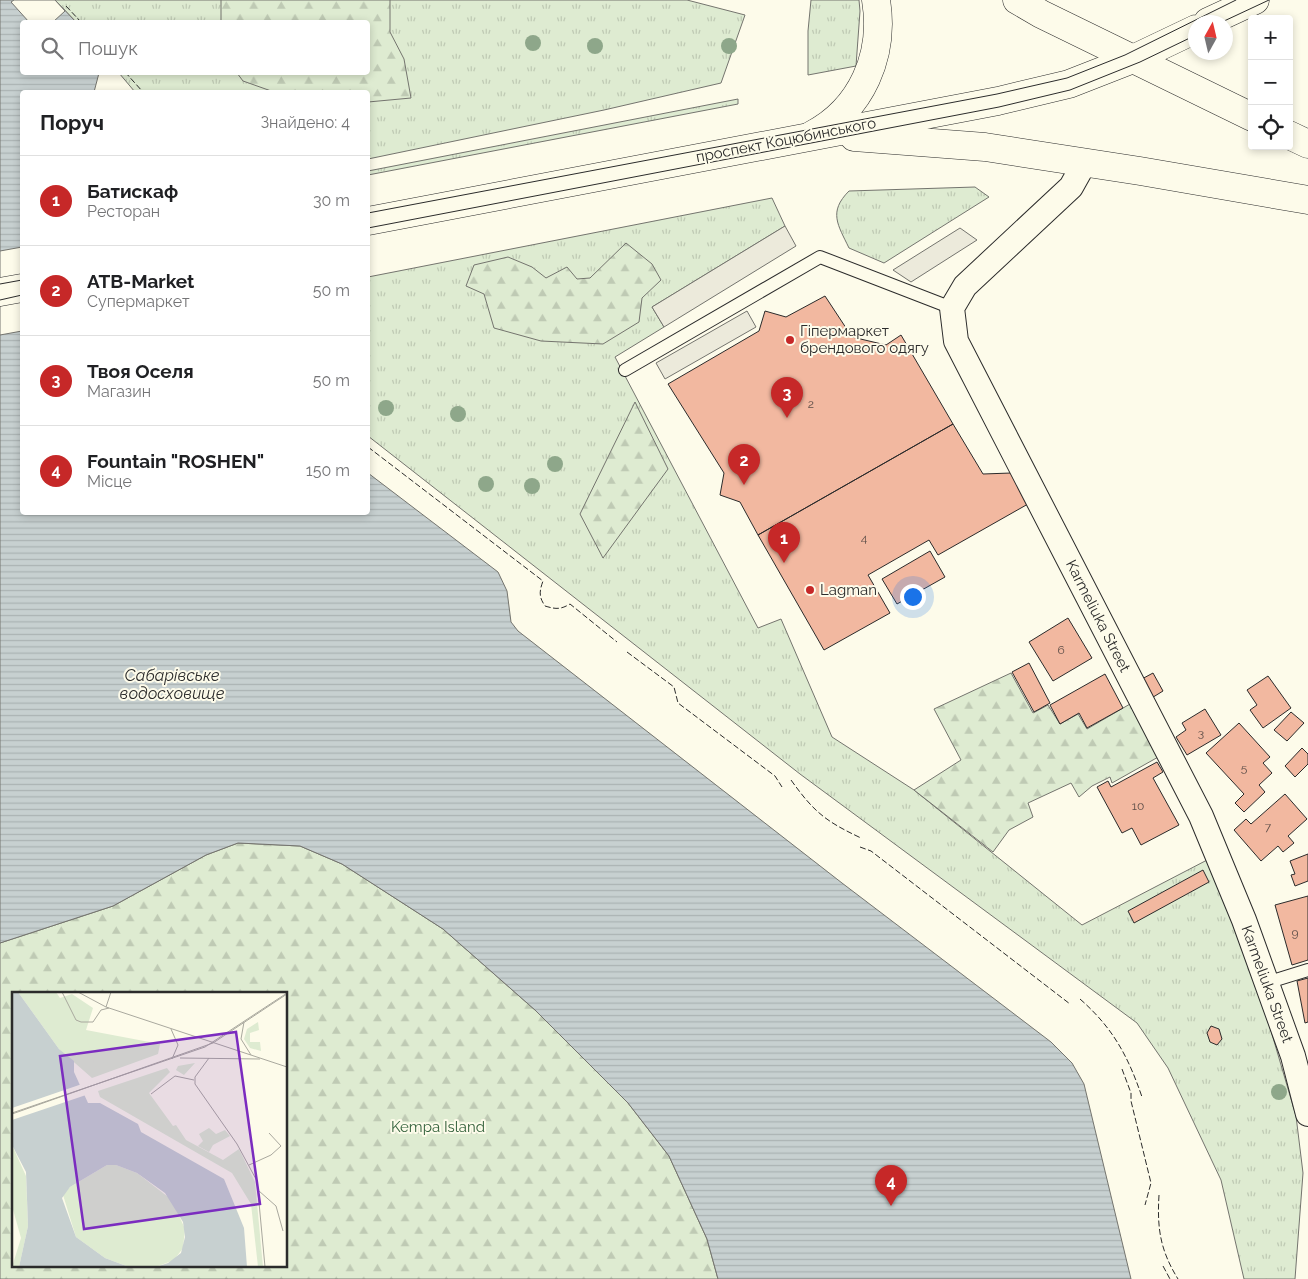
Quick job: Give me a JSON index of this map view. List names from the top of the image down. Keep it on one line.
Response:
{"streets":{"street":["проспект Коцюбинського","Karmeliuka Street"]},"water":["Сабарівське водосховище"],"parks":["Kempa Island"],"places":["Гіпермаркет брендового одягу","Lagman"],"house_numbers":["2","4","6","3","5","10","7","9"],"north":"top","page":{"map_buttons":["+","−"],"search":"Пошук","heading":["Поруч","Знайдено: 4"],"list":[{"mark":"1","name":"Батискаф","note":"Ресторан","value":"30 m"},{"mark":"2","name":"ATB-Market","note":"Супермаркет","value":"50 m"},{"mark":"3","name":"Твоя Оселя","note":"Магазин","value":"50 m"},{"mark":"4","name":"Fountain \"ROSHEN\"","note":"Місце","value":"150 m"}],"pins":["3","2","1","4"]}}
